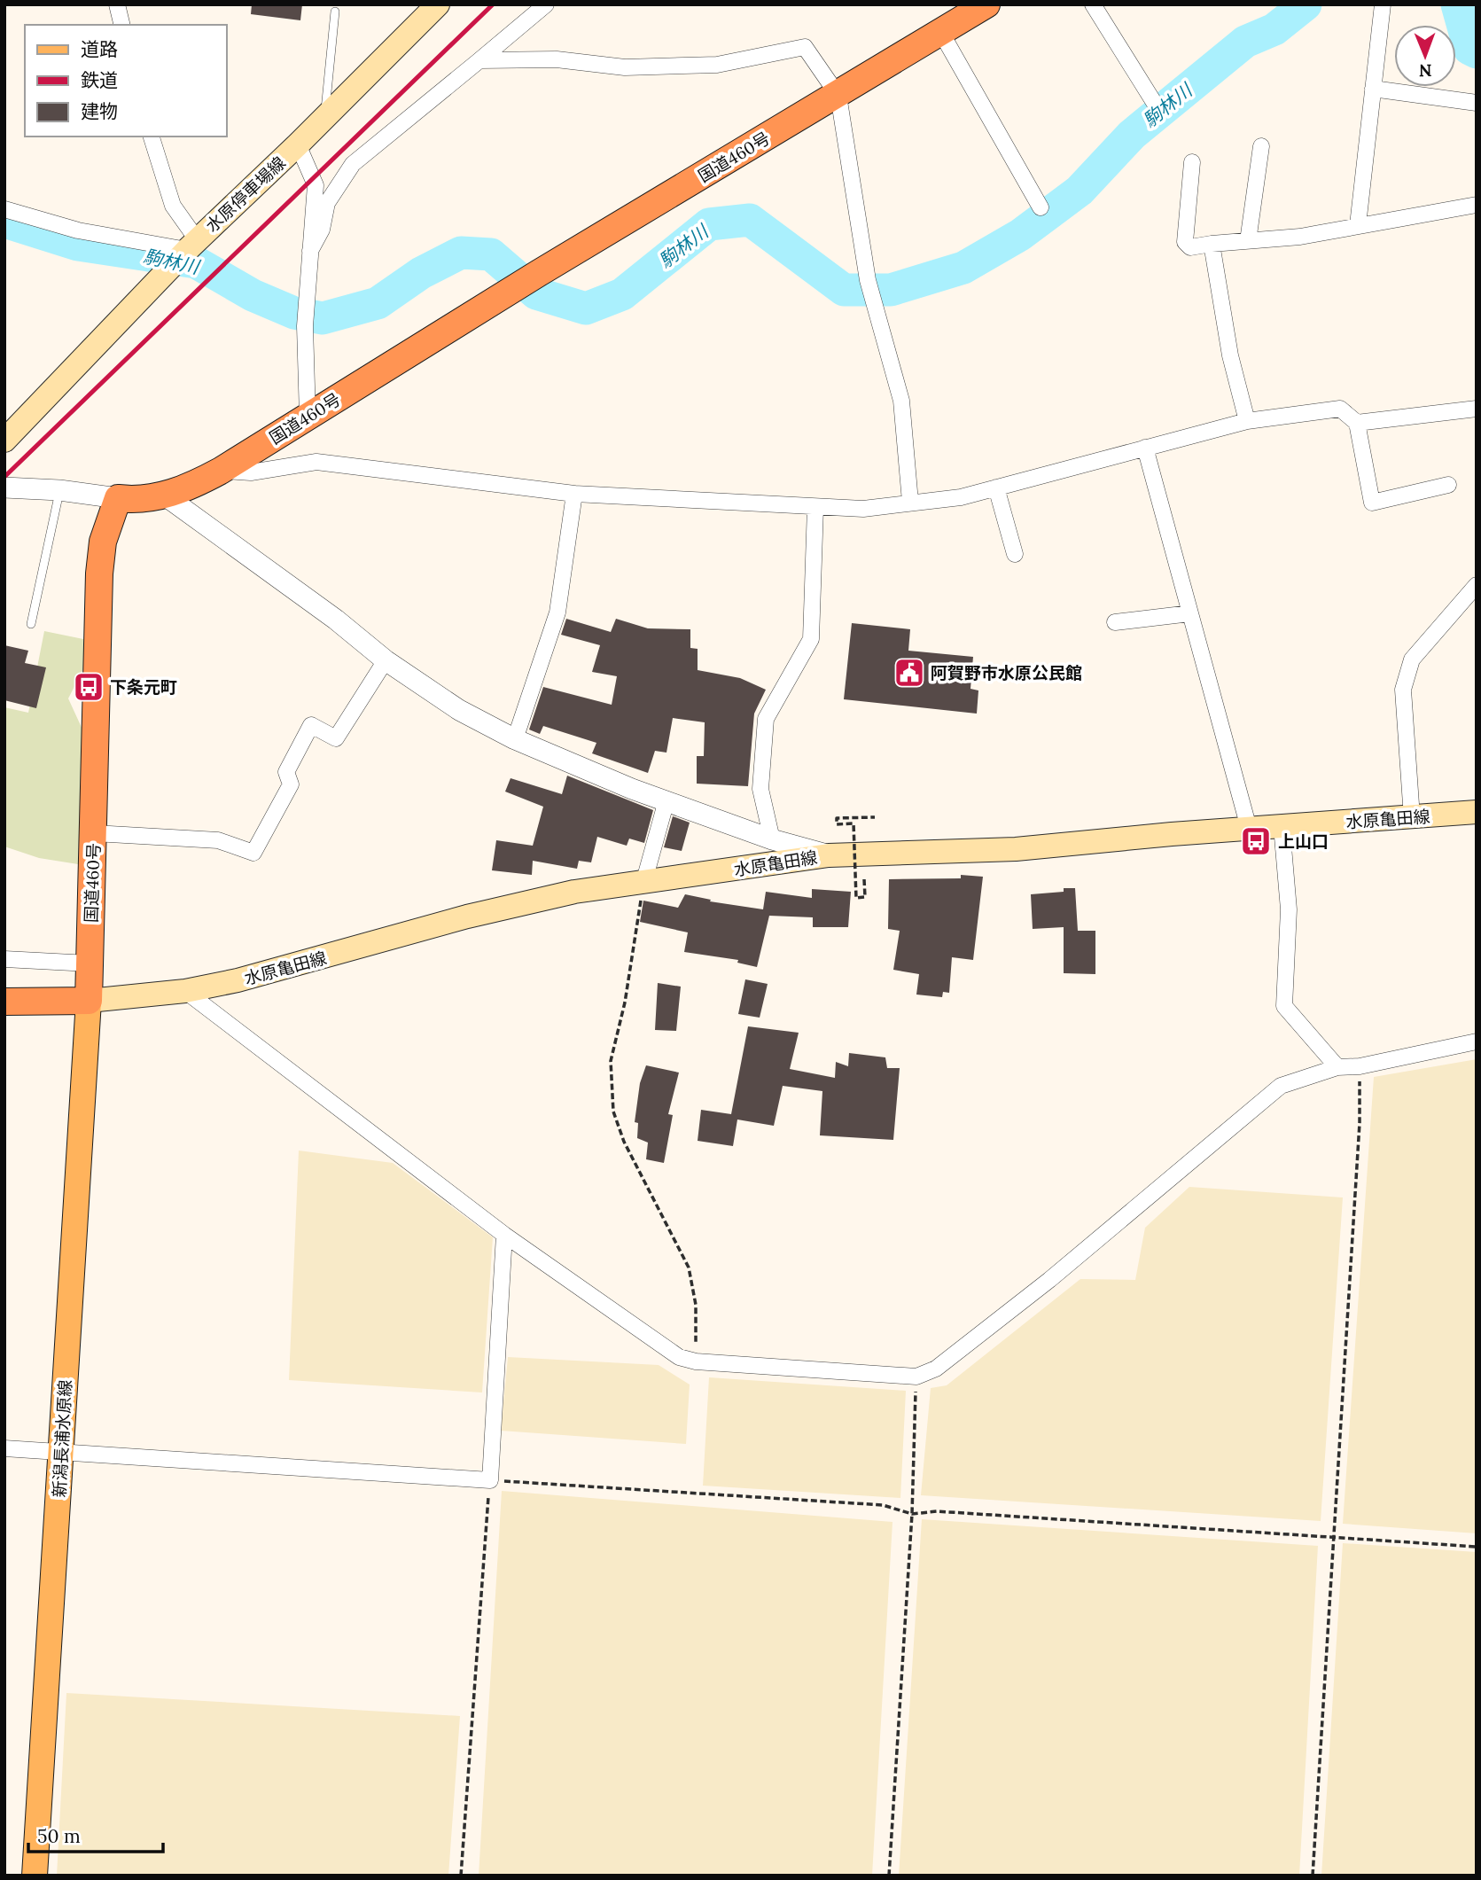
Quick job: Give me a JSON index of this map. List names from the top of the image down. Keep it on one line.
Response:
{"streets":{"highway":["国道460号"],"main road":["水原停車場線","水原亀田線","新潟長浦水原線"]},"crossings":[["国道460号","水原亀田線"],["国道460号","新潟長浦水原線"],["水原亀田線","新潟長浦水原線"]],"water":["駒林川"],"places":{"public building":["阿賀野市水原公民館"],"bus stop":["下条元町","上山口"]},"legend":["道路","鉄道","建物"],"scale_bar":"50 m","north":"bottom"}
